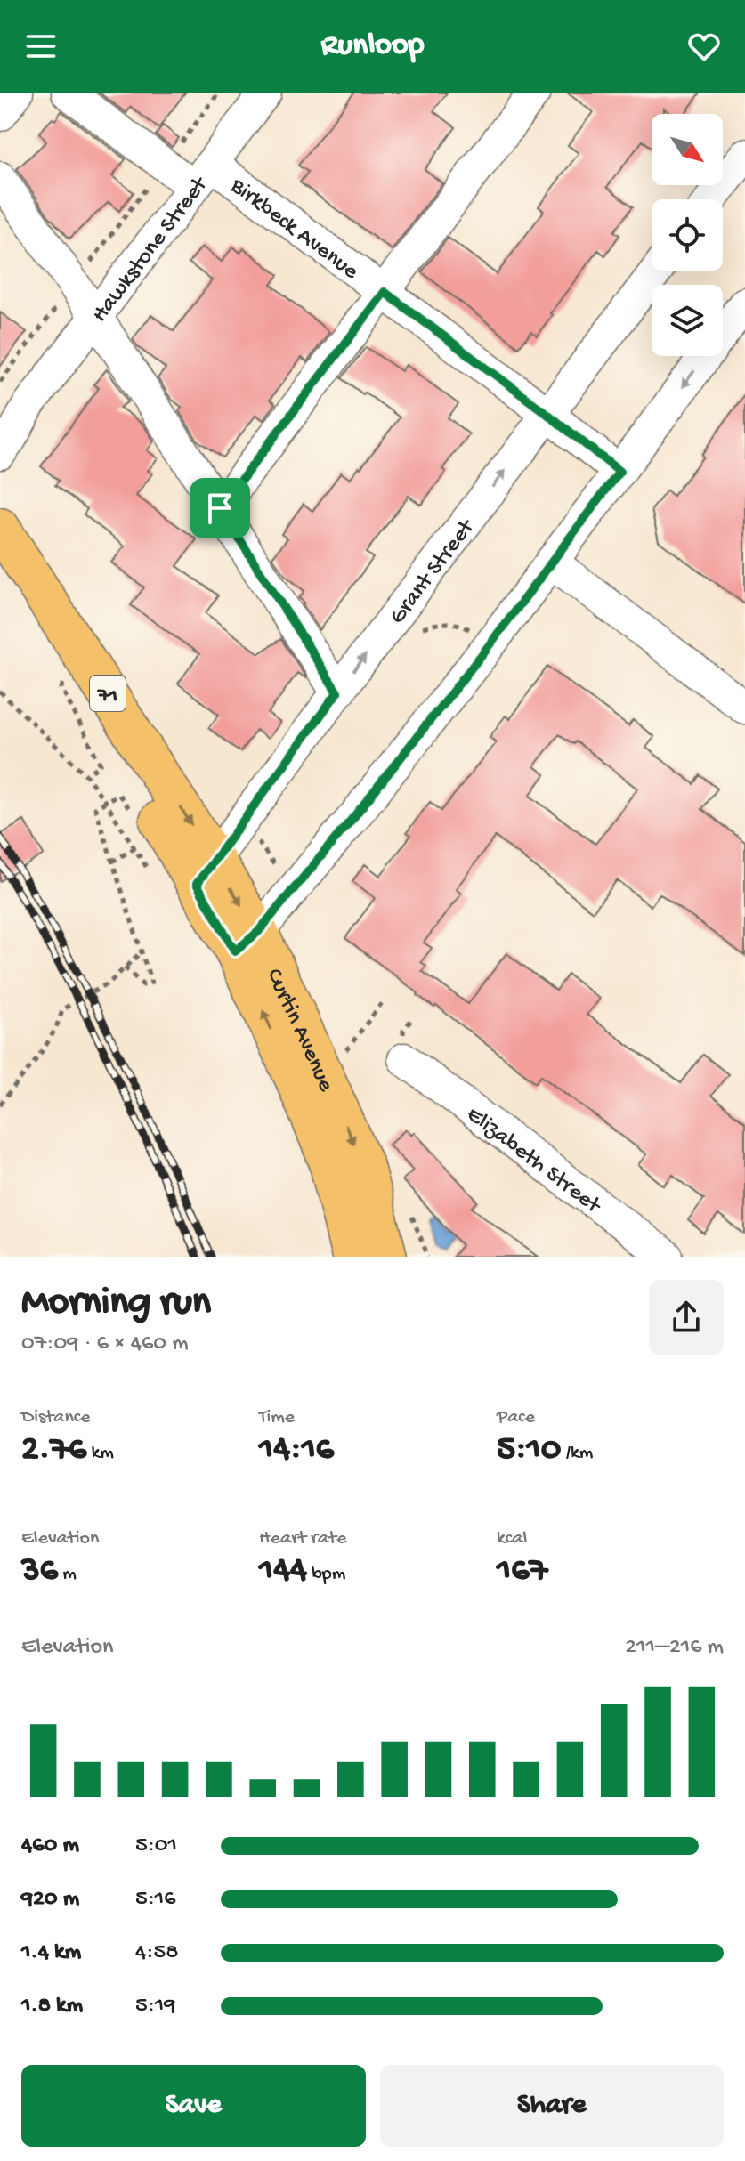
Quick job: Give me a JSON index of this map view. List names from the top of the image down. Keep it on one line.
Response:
{"streets":{"main road":["71","Curtin Avenue"],"street":["Birkbeck Avenue","Hawkstone Street","Grant Street","Elizabeth Street"]},"crossings":[["Birkbeck Avenue","Hawkstone Street"],["Birkbeck Avenue","Grant Street"],["Grant Street","Curtin Avenue"]],"north":"bottom right","page":{"header":"Runloop","heading":["Morning run","07:09 · 6 × 460 m"],"stats":[["Distance","2.76 km"],["Time","14:16"],["Pace","5:10 /km"],["Elevation","36 m"],["Heart rate","144 bpm"],["kcal","167"]],"chart":["Elevation","211–216 m"],"list":[{"name":"460 m","note":"5:01"},{"name":"920 m","note":"5:16"},{"name":"1.4 km","note":"4:58"},{"name":"1.8 km","note":"5:19"}],"buttons":["Save","Share"]}}
